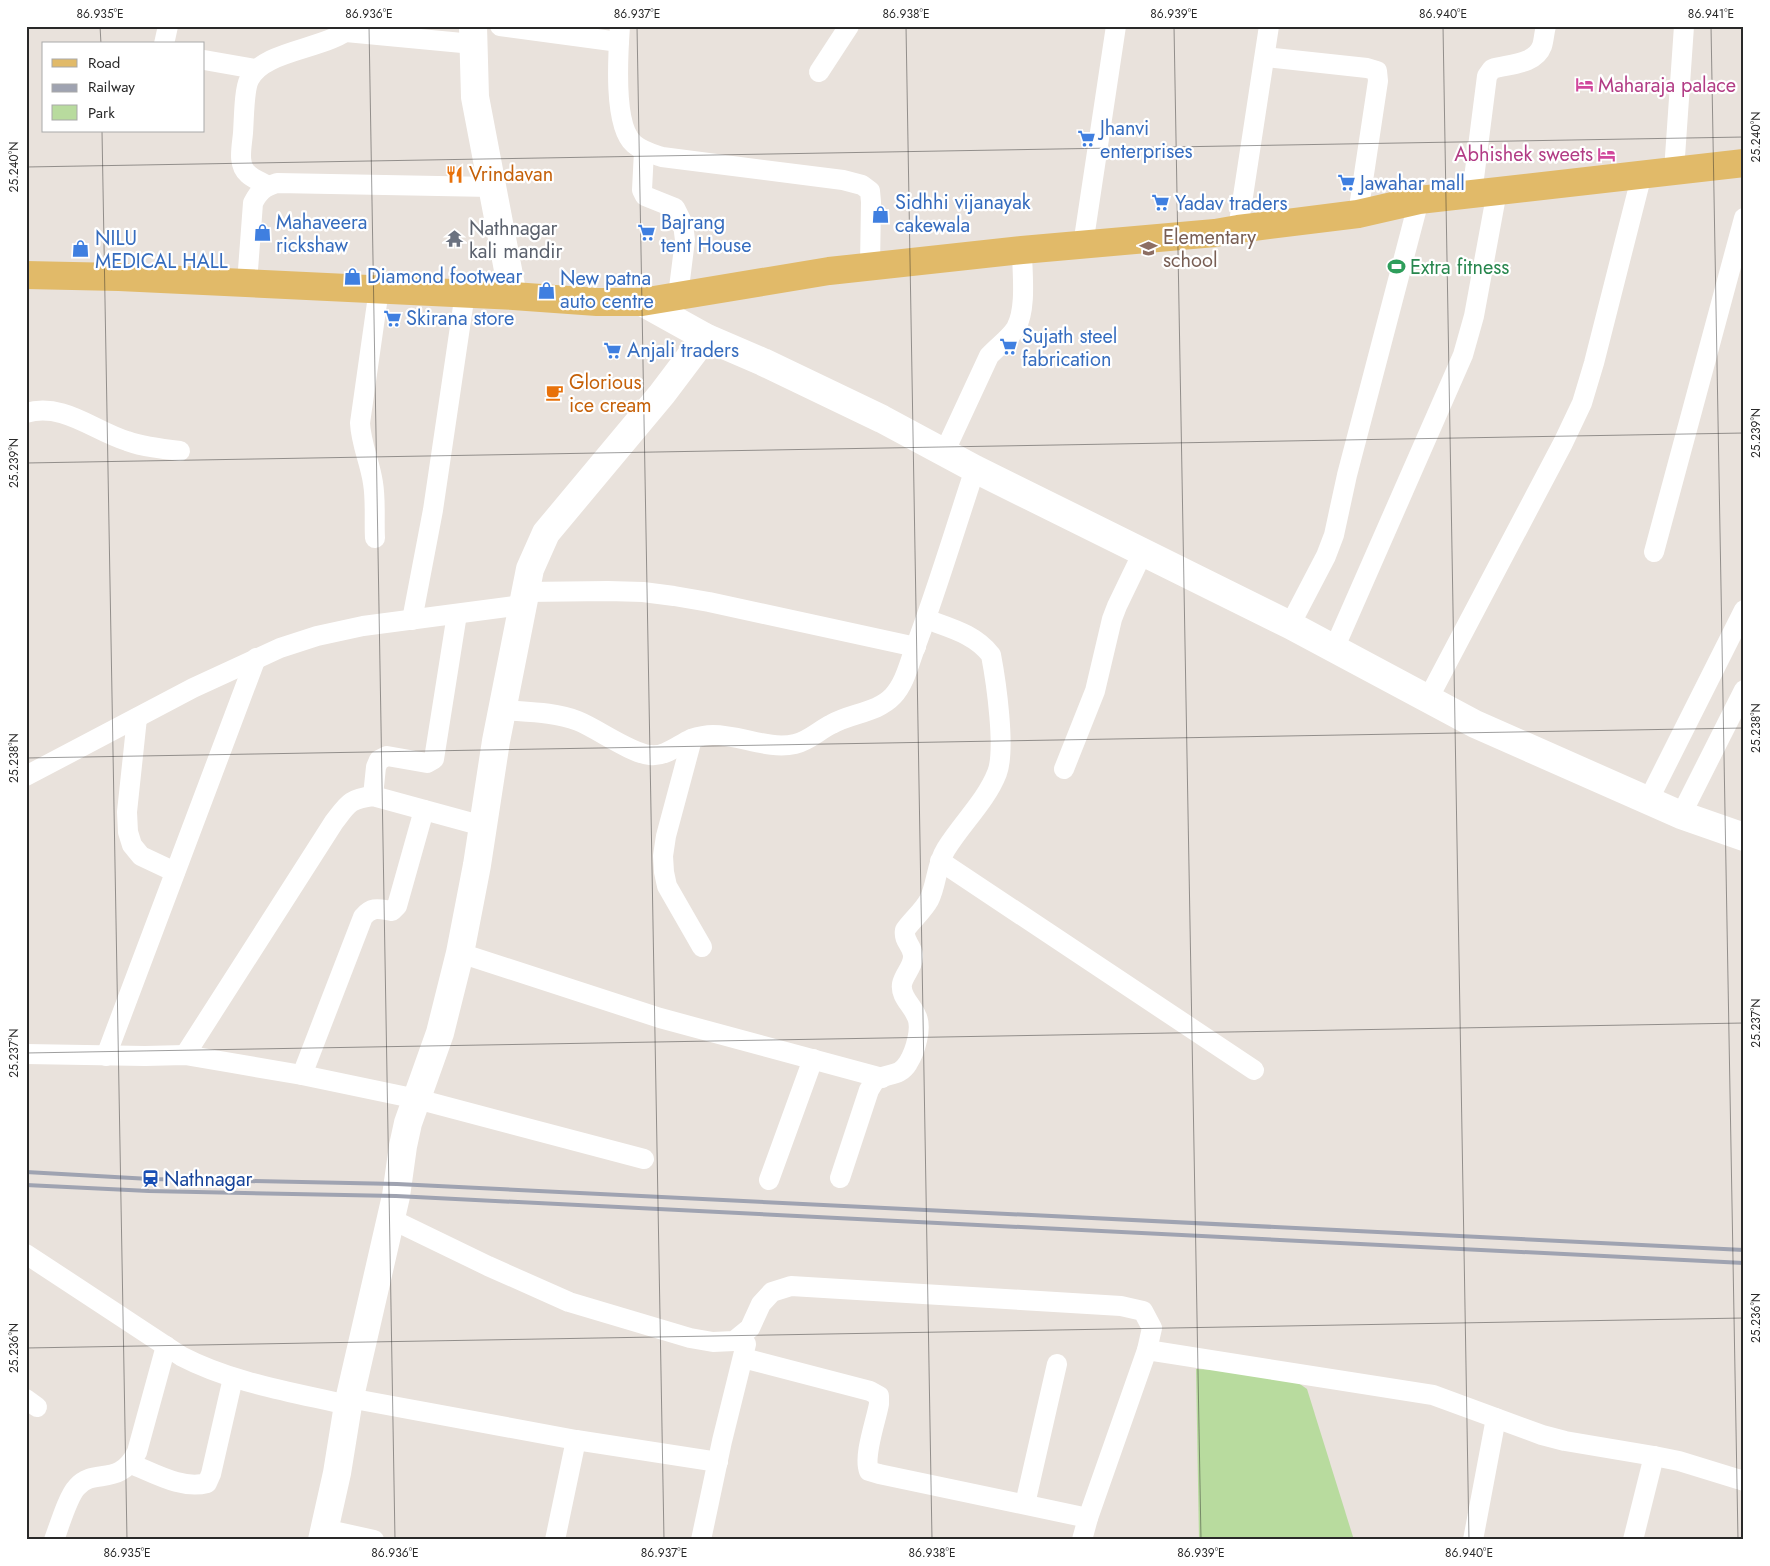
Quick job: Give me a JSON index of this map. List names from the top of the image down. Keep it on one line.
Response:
{"places":{"hotel":["Maharaja palace","Abhishek sweets"],"supermarket":["Jhanvi enterprises","Jawahar mall","Yadav traders","Bajrang tent House","Skirana store","Sujath steel fabrication","Anjali traders"],"restaurant":["Vrindavan"],"shop":["Sidhhi vijanayak cakewala","Mahaveera rickshaw","NILU MEDICAL HALL","Diamond footwear","New patna auto centre"],"temple":["Nathnagar kali mandir"],"school or university":["Elementary school"],"sports":["Extra fitness"],"cafe":["Glorious ice cream"],"station":["Nathnagar"]},"legend":["Road","Railway","Park"],"coordinates":["86.935°E","86.936°E","86.937°E","86.938°E","86.939°E","86.940°E","86.941°E","25.240°N","25.239°N","25.238°N","25.237°N","25.236°N"]}
